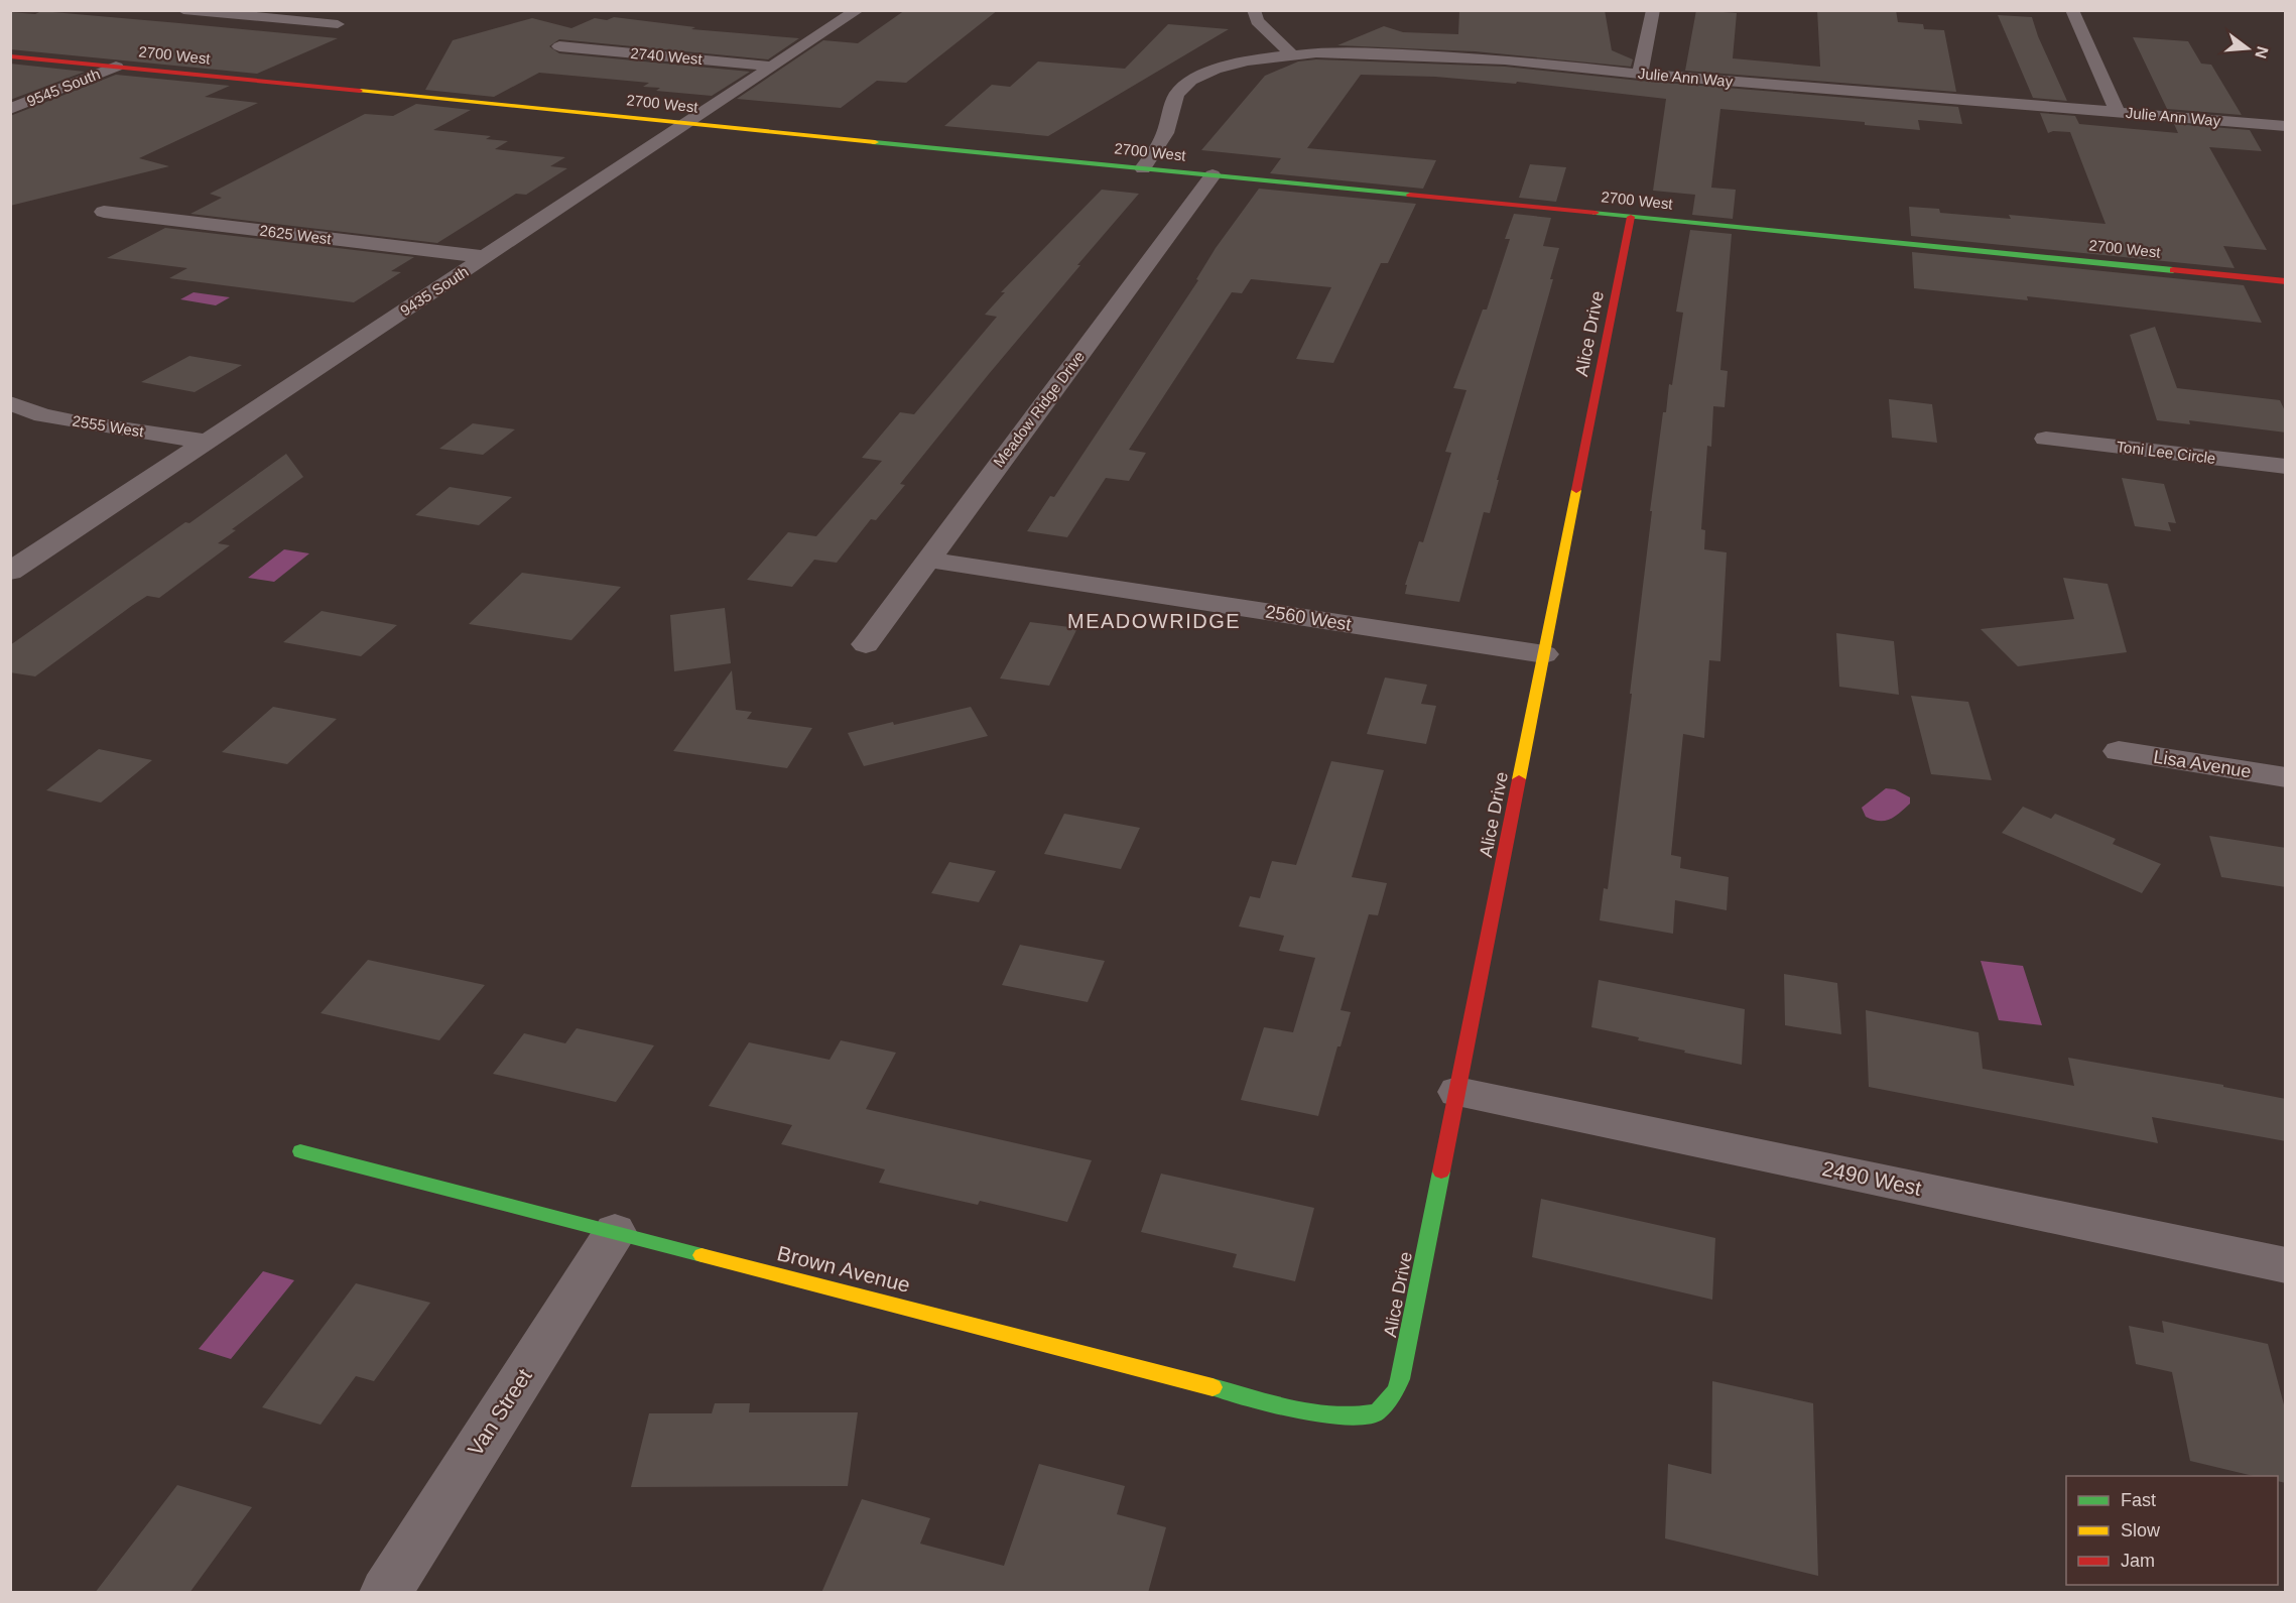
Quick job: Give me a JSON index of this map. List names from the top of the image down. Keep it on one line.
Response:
{"streets":{"main road":["2700 West","Alice Drive","Brown Avenue"],"street":["2740 West","Julie Ann Way","9545 South","2625 West","9435 South","Meadow Ridge Drive","2555 West","Toni Lee Circle","2560 West","Lisa Avenue","2490 West","Van Street"]},"crossings":[["2700 West","Julie Ann Way"],["2700 West","9545 South"],["2700 West","9435 South"],["2700 West","Alice Drive"],["2700 West","Meadow Ridge Drive"],["2740 West","9435 South"],["2625 West","9435 South"],["9435 South","2555 West"],["Alice Drive","2560 West"],["Alice Drive","2490 West"],["Alice Drive","Brown Avenue"],["Meadow Ridge Drive","2560 West"],["Brown Avenue","Van Street"]],"districts":["MEADOWRIDGE"],"legend":["Fast","Slow","Jam"],"north":"right"}
